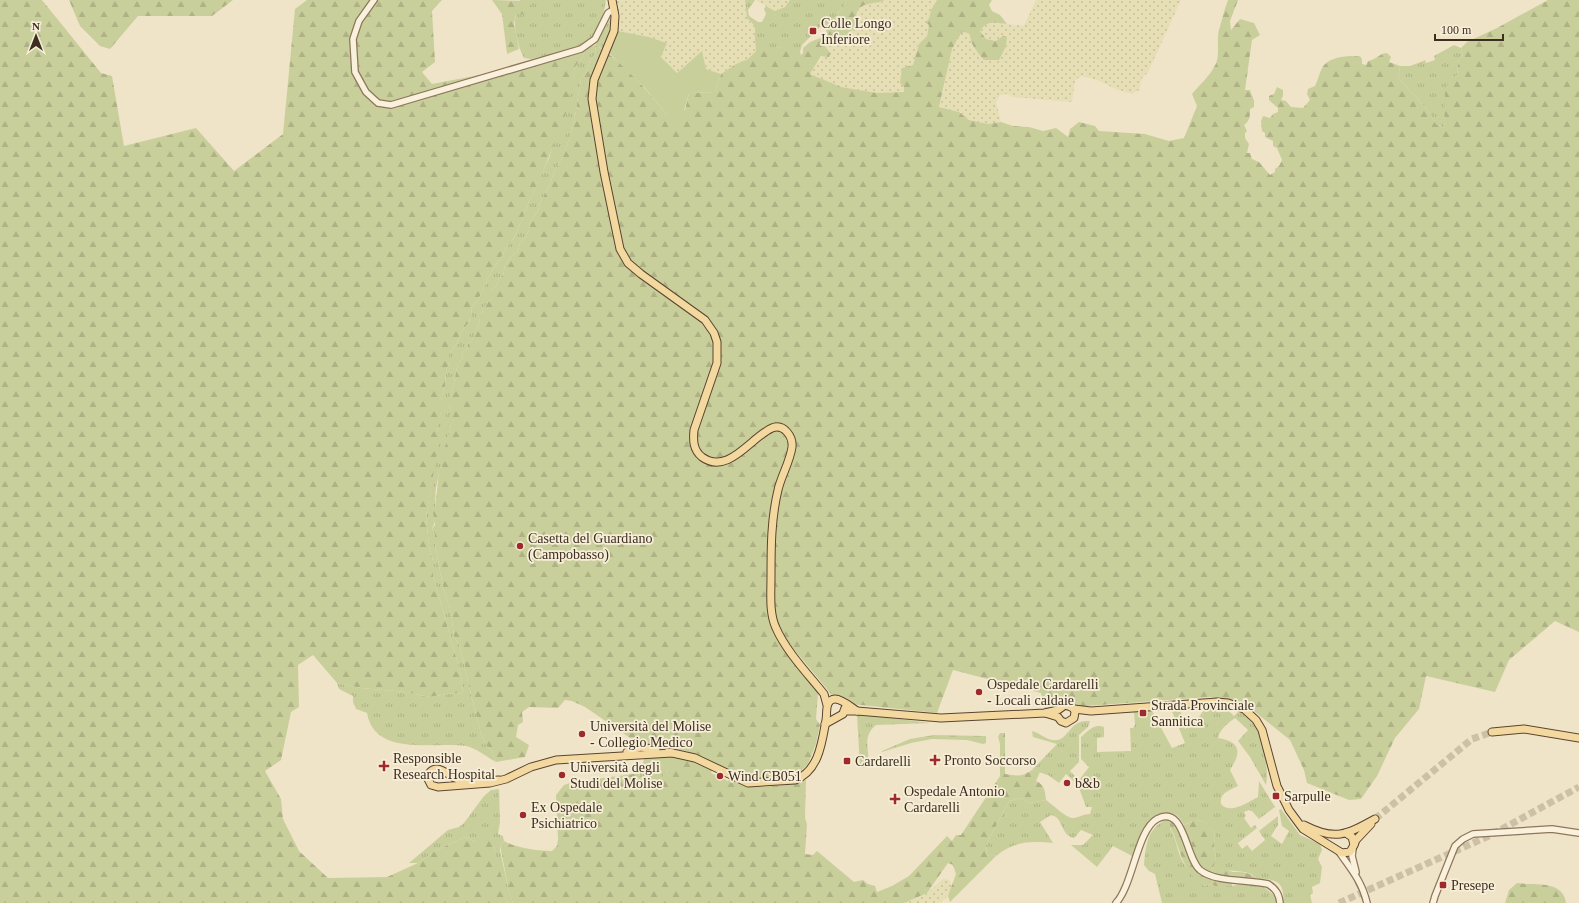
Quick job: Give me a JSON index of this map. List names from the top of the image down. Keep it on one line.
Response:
{"places":{"transit":["Colle Longo Inferiore","Strada Provinciale Sannitica","Cardarelli","Sarpulle","Presepe"],"other":["Casetta del Guardiano (Campobasso)","Ospedale Cardarelli - Locali caldaie","Università del Molise - Collegio Medico","Università degli Studi del Molise","Wind CB051","b&b","Ex Ospedale Psichiatrico"],"health":["Pronto Soccorso","Responsible Research Hospital","Ospedale Antonio Cardarelli"]},"scale_bar":"100 m","north":"top"}
